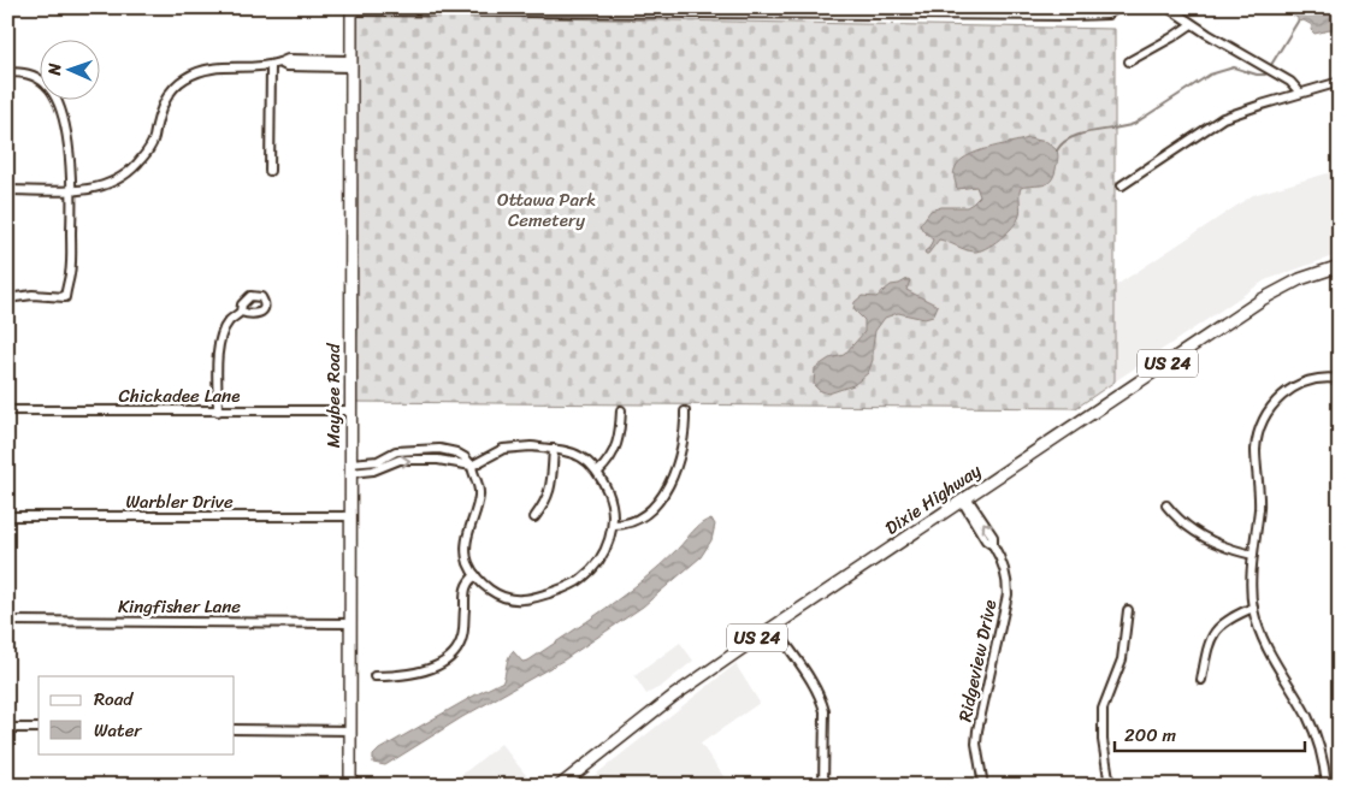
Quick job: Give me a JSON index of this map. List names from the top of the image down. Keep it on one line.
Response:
{"streets":{"main road":["US 24","Maybee Road","Dixie Highway"],"street":["Chickadee Lane","Warbler Drive","Kingfisher Lane","Ridgeview Drive"]},"crossings":[["Chickadee Lane","Maybee Road"],["Maybee Road","Warbler Drive"],["Maybee Road","Kingfisher Lane"],["Dixie Highway","Ridgeview Drive"]],"parks":["Ottawa Park Cemetery"],"legend":["Road","Water"],"scale_bar":"200 m","north":"left"}
